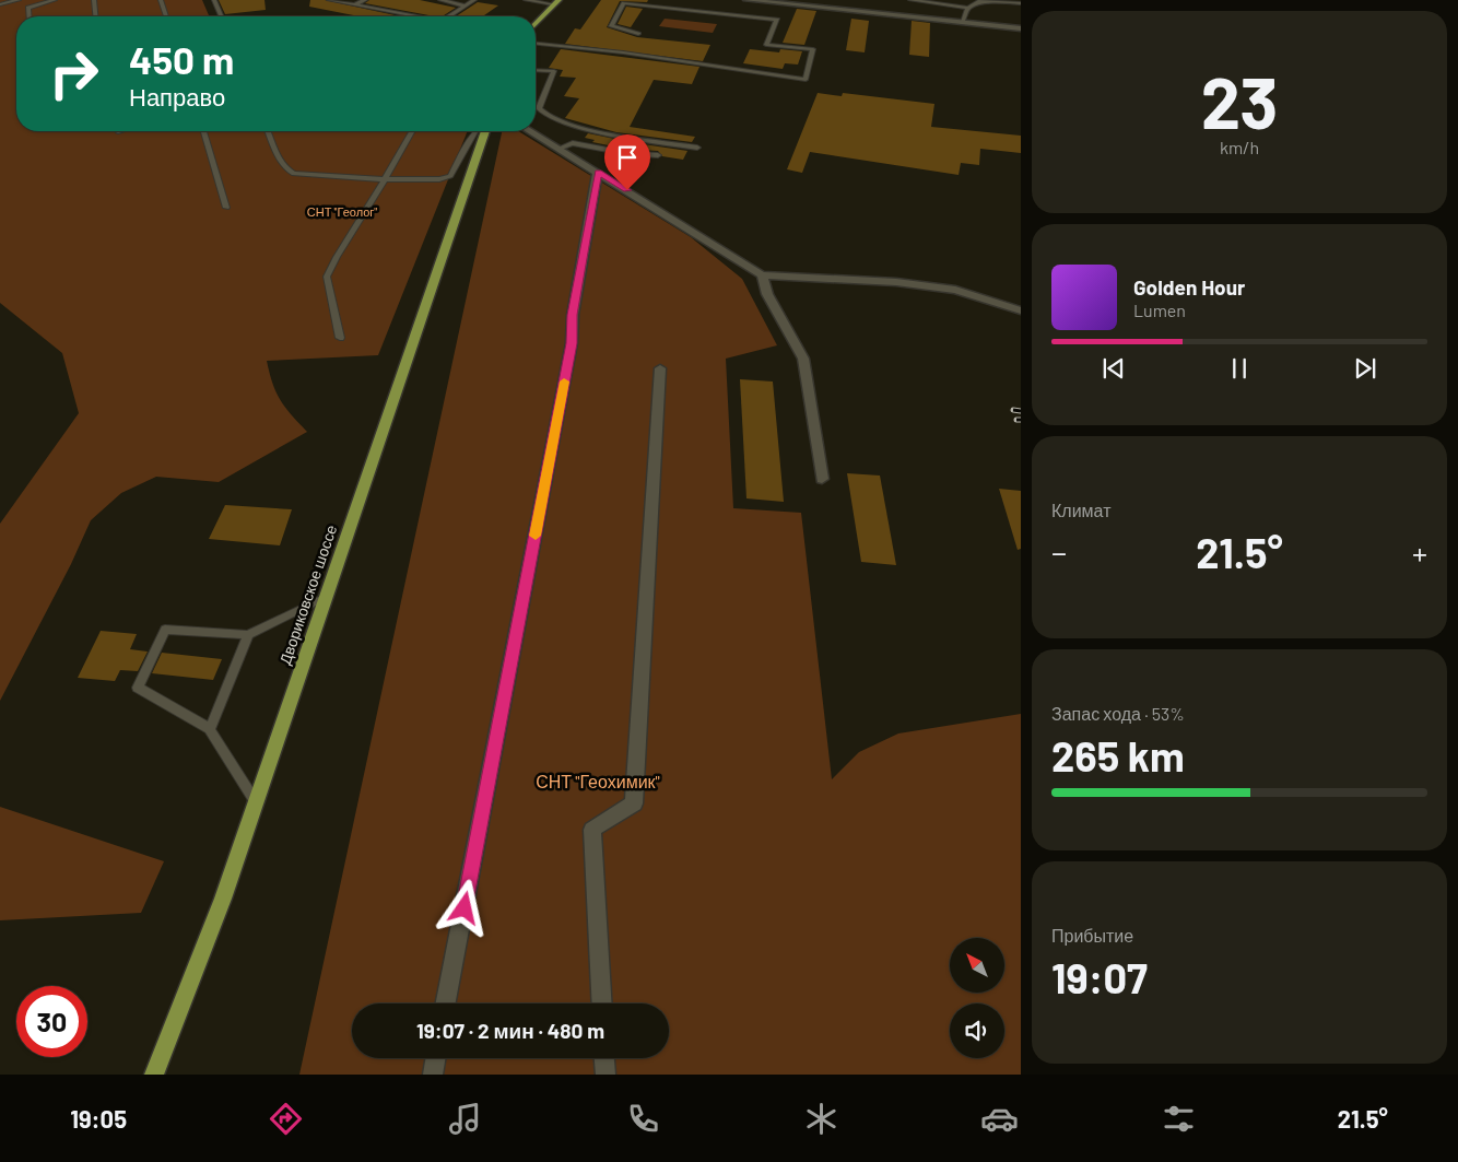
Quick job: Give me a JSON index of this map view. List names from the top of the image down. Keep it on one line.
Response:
{"streets":{"main road":["Двориковское шоссе"]},"parks":["СНТ \"Геолог\"","СНТ \"Геохимик\""],"north":"top left","page":{"tile":[["23","km/h"],"Климат",["Запас хода · 53%","265 km"],["Прибытие","19:07"]],"turn":["450 m","Направо"],"song":["Golden Hour","Lumen"],"heat":["−","21.5°","+"],"limit":"30","trip":"19:07 · 2 мин · 480 m","tabs":["19:05","21.5°"]}}
